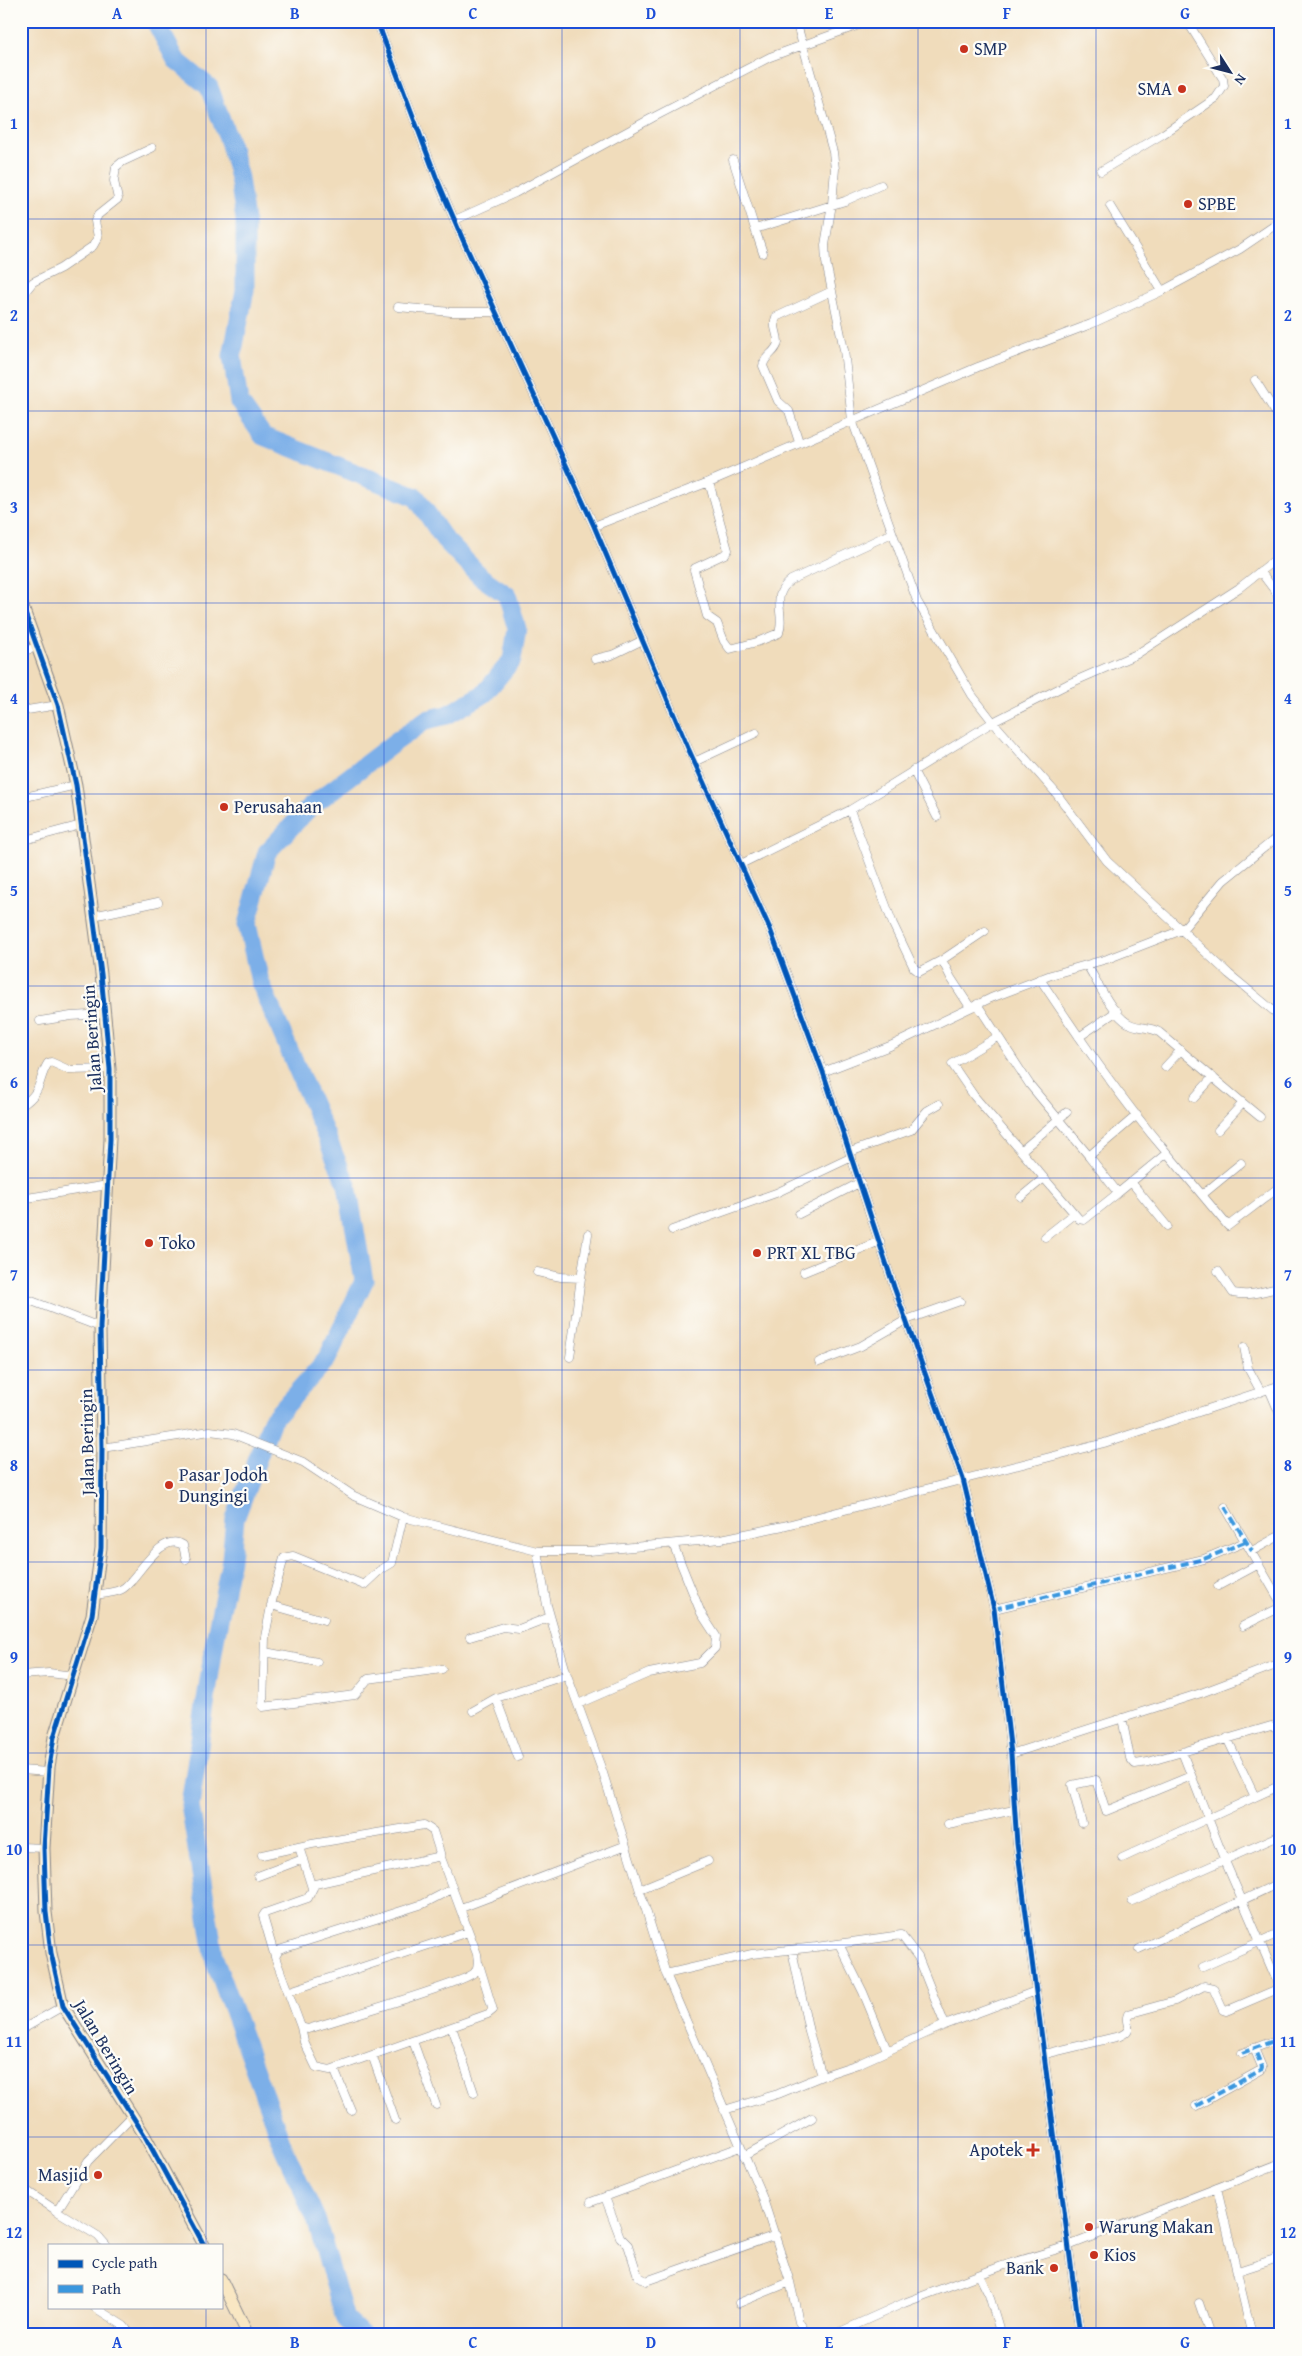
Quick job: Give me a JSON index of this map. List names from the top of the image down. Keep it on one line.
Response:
{"streets":{"street":["Jalan Beringin"]},"places":{"other":["SMP","SMA","SPBE","Perusahaan","Toko","PRT XL TBG","Pasar Jodoh Dungingi","Masjid","Warung Makan","Kios","Bank"],"health":["Apotek"]},"legend":["Cycle path","Path"],"north":"bottom right","grid":{"columns":["A","B","C","D","E","F","G"],"rows":["1","2","3","4","5","6","7","8","9","10","11","12"]}}
